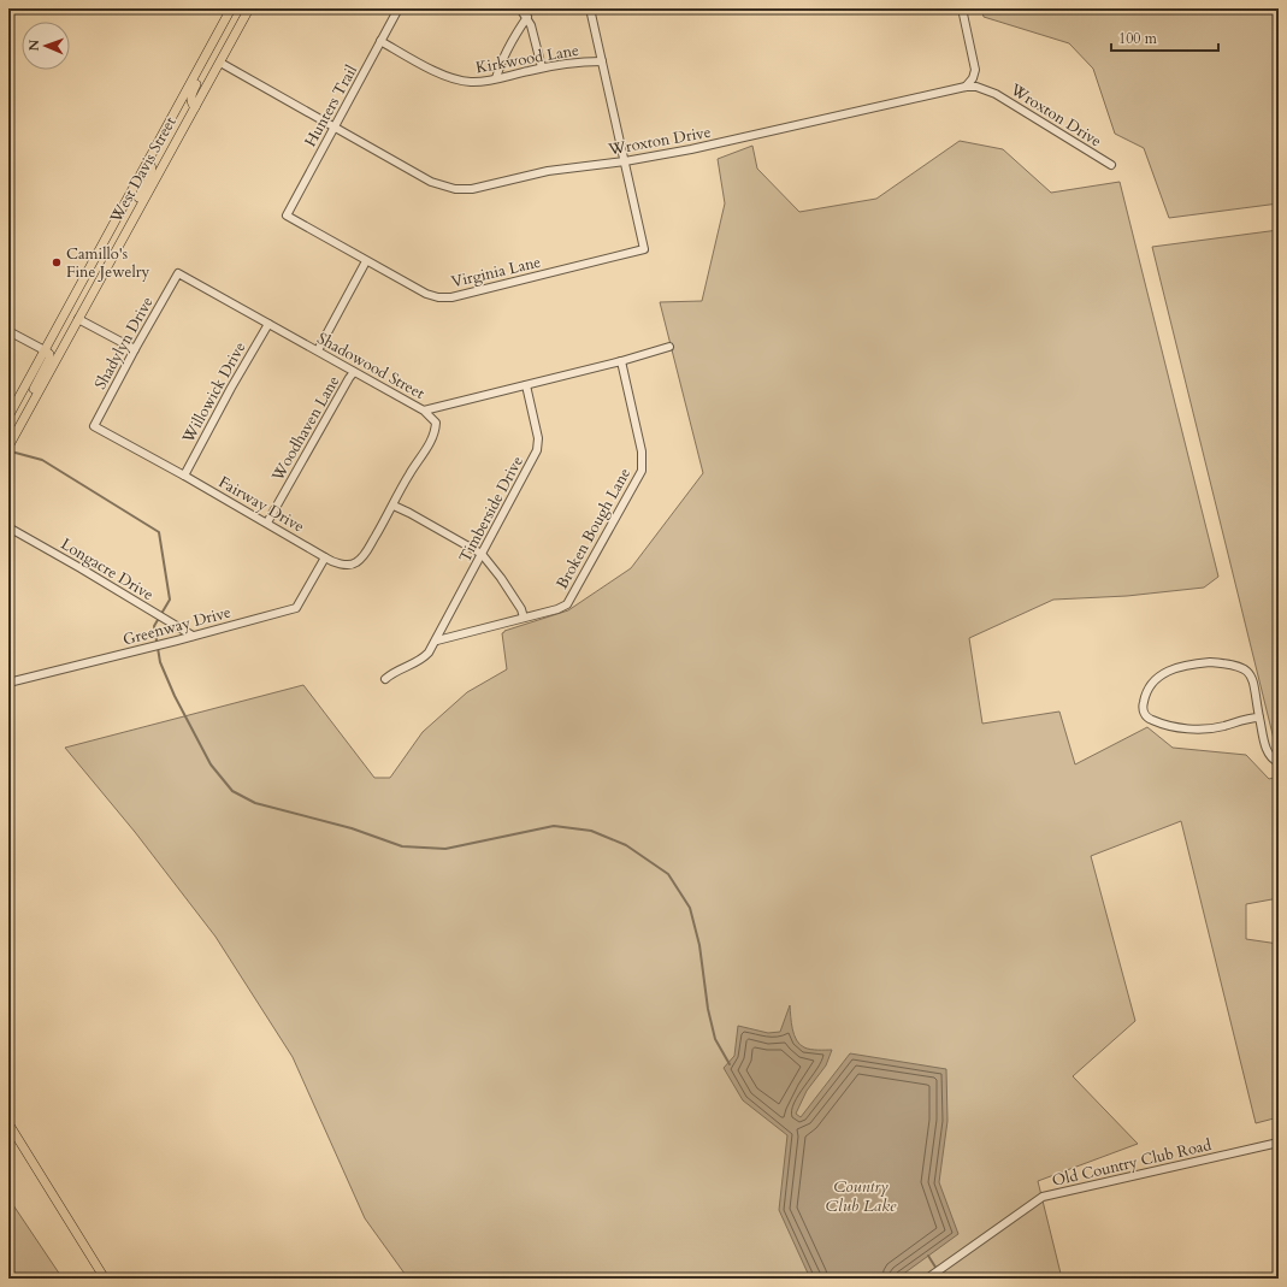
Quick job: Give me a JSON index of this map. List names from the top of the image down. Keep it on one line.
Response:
{"streets":{"main road":["West Davis Street"],"street":["Kirkwood Lane","Hunters Trail","Wroxton Drive","Virginia Lane","Shadylyn Drive","Shadowood Street","Willowick Drive","Woodhaven Lane","Fairway Drive","Timberside Drive","Broken Bough Lane","Longacre Drive","Greenway Drive","Old Country Club Road"]},"crossings":[["Kirkwood Lane","Hunters Trail"],["Hunters Trail","Wroxton Drive"],["Hunters Trail","Virginia Lane"],["Wroxton Drive","West Davis Street"],["Wroxton Drive","Virginia Lane"],["Shadylyn Drive","Shadowood Street"],["Shadylyn Drive","Fairway Drive"],["Shadowood Street","Willowick Drive"],["Shadowood Street","Woodhaven Lane"],["Shadowood Street","Timberside Drive"],["Shadowood Street","Broken Bough Lane"],["Willowick Drive","Fairway Drive"],["Woodhaven Lane","Fairway Drive"],["Fairway Drive","Greenway Drive"],["Timberside Drive","Broken Bough Lane"],["Longacre Drive","Greenway Drive"]],"water":["Country Club Lake"],"places":["Camillo's Fine Jewelry"],"scale_bar":"100 m","north":"left"}
